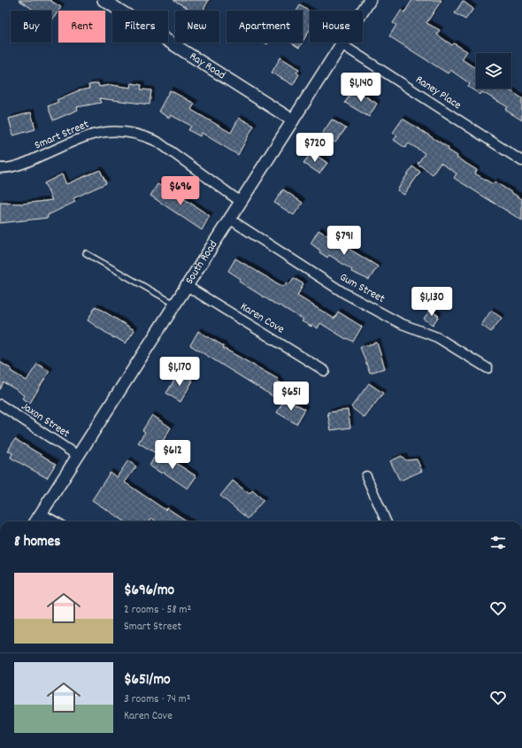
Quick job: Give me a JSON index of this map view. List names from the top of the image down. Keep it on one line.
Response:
{"streets":{"street":["Ray Road","Raney Place","Smart Street","South Road","Gum Street","Karen Cove","Jaxon Street"]},"crossings":[["Ray Road","South Road"],["Raney Place","South Road"],["Smart Street","South Road"],["South Road","Gum Street"],["South Road","Karen Cove"],["South Road","Jaxon Street"]],"page":{"chip":["Buy","Rent","Filters","New","Apartment","House"],"price":["$1,140","$720","$696","$791","$1,130","$1,170","$651","$612"],"heading":"8 homes","list":[{"name":"$696/mo","note":"2 rooms · 58 m² · Smart Street"},{"name":"$651/mo","note":"3 rooms · 74 m² · Karen Cove"}]}}
